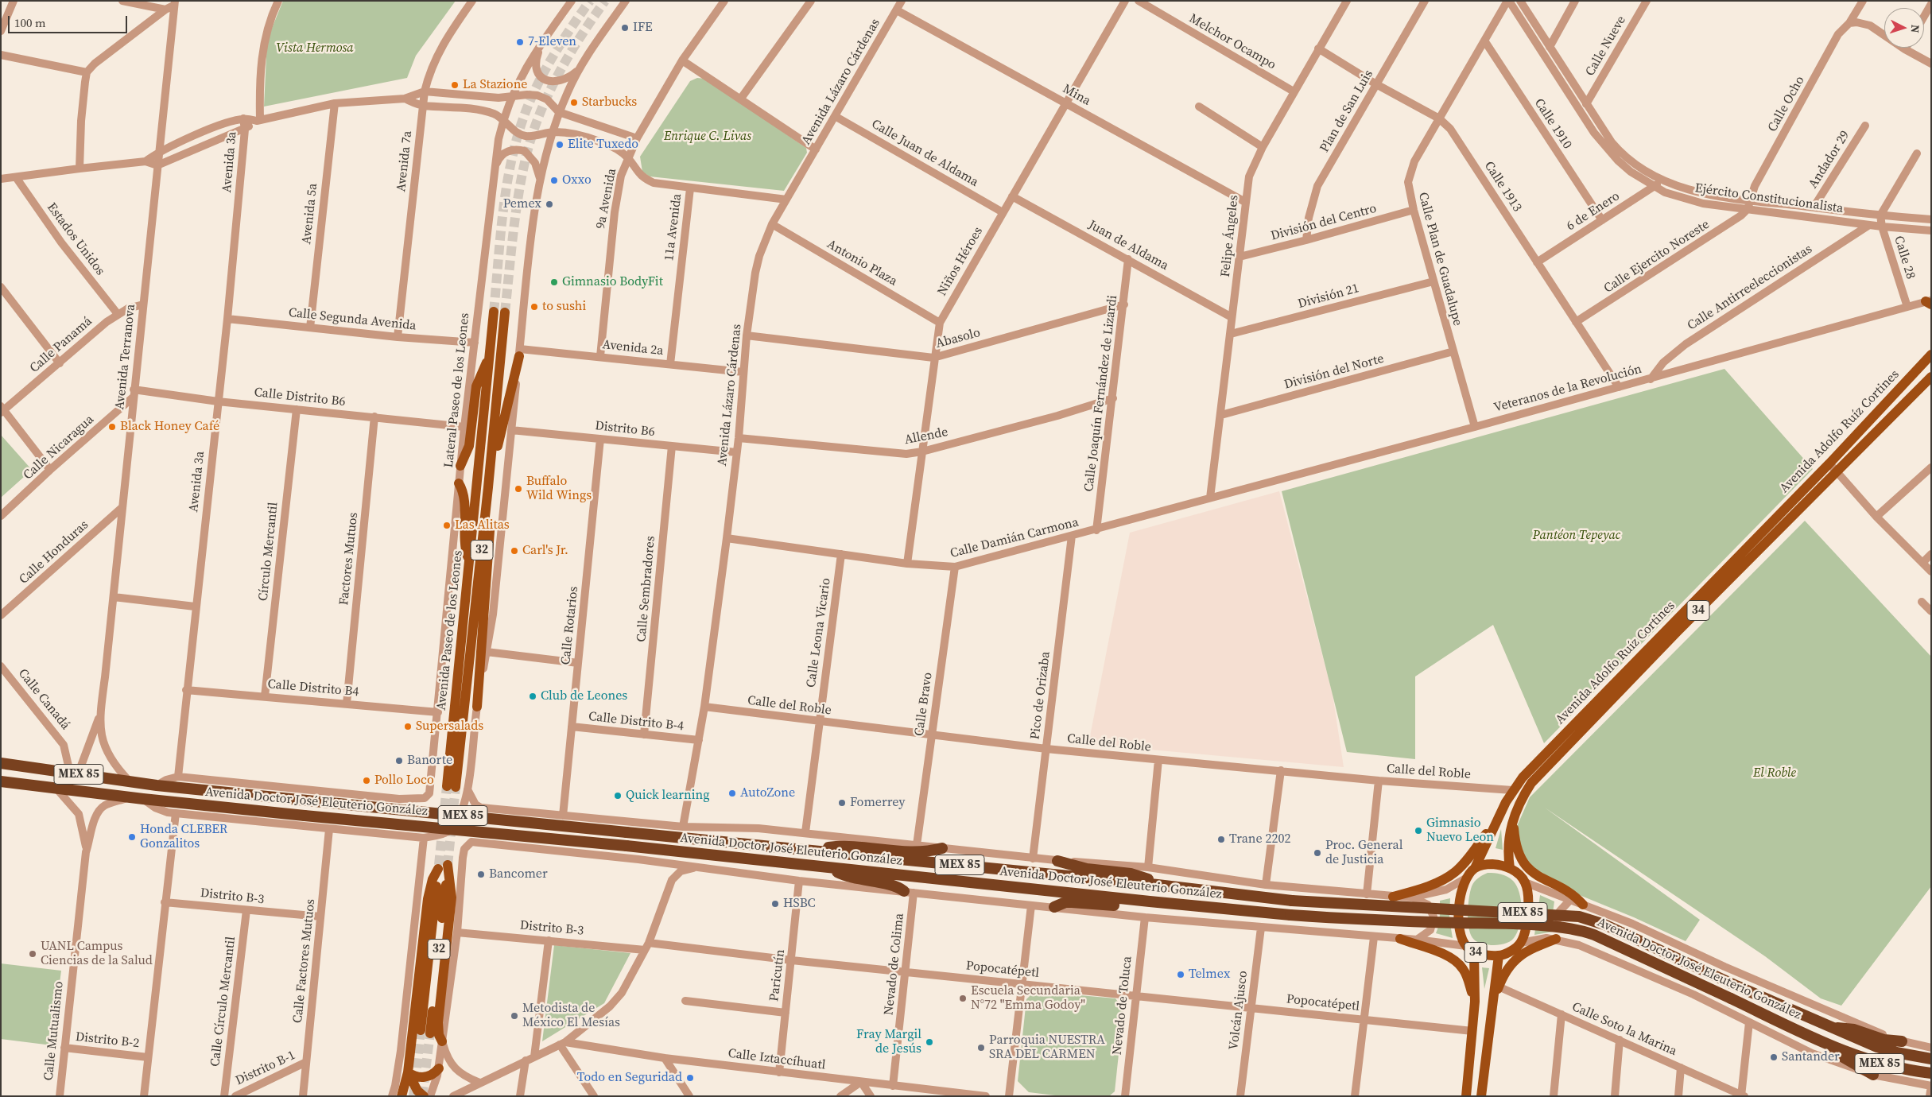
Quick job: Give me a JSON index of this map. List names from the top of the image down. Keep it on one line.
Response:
{"streets":{"highway":["MEX 85","Avenida Doctor José Eleuterio González"],"main road":["Avenida Adolfo Ruíz Cortines","32","34","Avenida Paseo de los Leones"],"street":["Melchor Ocampo","Calle Nueve","Avenida Lázaro Cárdenas","Mina","Calle Ocho","Plan de San Luis","Calle 1910","Calle Juan de Aldama","Andador 29","Avenida 7a","Avenida 3a","Calle 1913","9a Avenida","Ejército Constitucionalista","6 de Enero","Avenida 5a","División del Centro","11a Avenida","Felipe Ángeles","Estados Unidos","Juan de Aldama","Calle Ejercito Noreste","Calle 28","Calle Plan de Guadalupe","Niños Héroes","Antonio Plaza","Calle Antirreeleccionistas","División 21","Calle Segunda Avenida","Abasolo","Calle Panamá","Avenida 2a","Avenida Terranova","División del Norte","Veteranos de la Revolución","Lateral Paseo de los Leones","Calle Joaquín Fernández de Lizardi","Calle Distrito B6","Distrito B6","Allende","Calle Nicaragua","Calle Damián Carmona","Círculo Mercantil","Calle Honduras","Factores Mutuos","Calle Sembradores","Calle Rotarios","Calle Leona Vicario","Calle Distrito B4","Pico de Orizaba","Calle Canadá","Calle Bravo","Calle del Roble","Calle Distrito B-4","Distrito B-3","Calle Factores Mutuos","Nevado de Colima","Popocatépetl","Paricutín","Calle Círculo Mercantil","Nevado de Toluca","Volcán Ajusco","Calle Soto la Marina","Calle Mutualismo","Distrito B-2","Calle Iztaccíhuatl","Distrito B-1"]},"crossings":[["Melchor Ocampo","Felipe Ángeles"],["Calle Nueve","Ejército Constitucionalista"],["Avenida Lázaro Cárdenas","Mina"],["Avenida Lázaro Cárdenas","Calle Juan de Aldama"],["Avenida Lázaro Cárdenas","Antonio Plaza"],["Avenida Lázaro Cárdenas","Abasolo"],["Avenida Lázaro Cárdenas","Avenida 2a"],["Avenida Lázaro Cárdenas","Distrito B6"],["Avenida Lázaro Cárdenas","Allende"],["Avenida Lázaro Cárdenas","Calle Damián Carmona"],["Avenida Lázaro Cárdenas","Calle del Roble"],["Avenida Lázaro Cárdenas","Calle Distrito B-4"],["Avenida Lázaro Cárdenas","Avenida Doctor José Eleuterio González"],["Mina","Felipe Ángeles"],["Mina","Niños Héroes"],["Calle Ocho","Ejército Constitucionalista"],["Calle Ocho","Calle Ejercito Noreste"],["Plan de San Luis","Calle 1913"],["Plan de San Luis","División del Centro"],["Calle 1910","6 de Enero"],["Calle 1910","Calle Plan de Guadalupe"],["Calle Juan de Aldama","Niños Héroes"],["Andador 29","Ejército Constitucionalista"],["Avenida 7a","Calle Segunda Avenida"],["Avenida 3a","Calle Segunda Avenida"],["Avenida 3a","Lateral Paseo de los Leones"],["Avenida 3a","Calle Distrito B6"],["Avenida 3a","Calle Distrito B4"],["Calle 1913","6 de Enero"],["Calle 1913","Felipe Ángeles"],["Calle 1913","Calle Ejercito Noreste"],["Calle 1913","Calle Plan de Guadalupe"],["Calle 1913","Veteranos de la Revolución"],["9a Avenida","Avenida 2a"],["Ejército Constitucionalista","6 de Enero"],["Ejército Constitucionalista","Calle Ejercito Noreste"],["Ejército Constitucionalista","Calle 28"],["Ejército Constitucionalista","Calle Plan de Guadalupe"],["Ejército Constitucionalista","Calle Antirreeleccionistas"],["Avenida 5a","Calle Segunda Avenida"],["División del Centro","Felipe Ángeles"],["División del Centro","Calle Plan de Guadalupe"],["11a Avenida","Avenida 2a"],["Felipe Ángeles","Juan de Aldama"],["Felipe Ángeles","División 21"],["Felipe Ángeles","División del Norte"],["Felipe Ángeles","Veteranos de la Revolución"],["Felipe Ángeles","Calle Damián Carmona"],["Estados Unidos","Calle Panamá"],["Juan de Aldama","Niños Héroes"],["Juan de Aldama","Calle Joaquín Fernández de Lizardi"],["Calle 28","Veteranos de la Revolución"],["Calle Plan de Guadalupe","División 21"],["Calle Plan de Guadalupe","División del Norte"],["Calle Plan de Guadalupe","Veteranos de la Revolución"],["Niños Héroes","Antonio Plaza"],["Niños Héroes","Abasolo"],["Niños Héroes","Allende"],["Niños Héroes","Calle Damián Carmona"],["Calle Antirreeleccionistas","Veteranos de la Revolución"],["Calle Segunda Avenida","Lateral Paseo de los Leones"],["Abasolo","Calle Joaquín Fernández de Lizardi"],["Calle Panamá","Avenida Terranova"],["Avenida Terranova","Calle Distrito B6"],["Avenida Terranova","Calle Nicaragua"],["Avenida Terranova","Calle Honduras"],["Avenida Terranova","Calle Canadá"],["Avenida Terranova","Avenida Doctor José Eleuterio González"],["Veteranos de la Revolución","Calle Damián Carmona"],["Lateral Paseo de los Leones","Calle Distrito B6"],["Lateral Paseo de los Leones","Calle Distrito B4"],["Calle Joaquín Fernández de Lizardi","Allende"],["Calle Joaquín Fernández de Lizardi","Calle Damián Carmona"],["Calle Distrito B6","Calle Nicaragua"],["Calle Distrito B6","Círculo Mercantil"],["Calle Distrito B6","Factores Mutuos"],["Distrito B6","Calle Sembradores"],["Distrito B6","Calle Rotarios"],["Avenida Adolfo Ruíz Cortines","34"],["Avenida Adolfo Ruíz Cortines","Calle del Roble"],["Avenida Adolfo Ruíz Cortines","Avenida Doctor José Eleuterio González"],["Calle Damián Carmona","Calle Leona Vicario"],["Calle Damián Carmona","Pico de Orizaba"],["Calle Damián Carmona","Calle Bravo"],["Círculo Mercantil","Calle Distrito B4"],["Factores Mutuos","Calle Distrito B4"],["Calle Sembradores","Calle Distrito B-4"],["34","Avenida Doctor José Eleuterio González"],["34","Popocatépetl"],["34","Calle Soto la Marina"],["Calle Rotarios","Calle Distrito B-4"],["Calle Rotarios","Avenida Doctor José Eleuterio González"],["Calle Leona Vicario","Calle del Roble"],["Calle Leona Vicario","Avenida Doctor José Eleuterio González"],["Pico de Orizaba","Calle del Roble"],["Pico de Orizaba","Avenida Doctor José Eleuterio González"],["Calle Canadá","Avenida Doctor José Eleuterio González"],["Calle Bravo","Calle del Roble"],["Calle Bravo","Avenida Doctor José Eleuterio González"],["Avenida Doctor José Eleuterio González","Calle Mutualismo"],["Distrito B-3","Calle Factores Mutuos"],["Distrito B-3","Calle Círculo Mercantil"],["Calle Factores Mutuos","Distrito B-1"],["Nevado de Colima","Popocatépetl"],["Nevado de Colima","Calle Iztaccíhuatl"],["Popocatépetl","Paricutín"],["Popocatépetl","Nevado de Toluca"],["Popocatépetl","Volcán Ajusco"],["Paricutín","Calle Iztaccíhuatl"],["Calle Mutualismo","Distrito B-2"]],"parks":["Vista Hermosa","Enrique C. Livas","Pantéon Tepeyac","El Roble"],"places":["IFE","7-Eleven","La Stazione","Starbucks","Elite Tuxedo","Oxxo","Pemex","Gimnasio BodyFit","to sushi","Black Honey Café","Buffalo Wild Wings","Las Alitas","Carl's Jr.","Club de Leones","Supersalads","Banorte","Pollo Loco","AutoZone","Quick learning","Fomerrey","Gimnasio Nuevo Leon","Honda CLEBER Gonzalitos","Trane 2202","Proc. General de Justicia","Bancomer","HSBC","UANL Campus Ciencias de la Salud","Telmex","Escuela Secundaria N°72 \"Emma Godoy\"","Metodista de México El Mesías","Fray Margil de Jesús","Parroquia NUESTRA SRA DEL CARMEN","Santander","Todo en Seguridad"],"scale_bar":"100 m","north":"right"}
